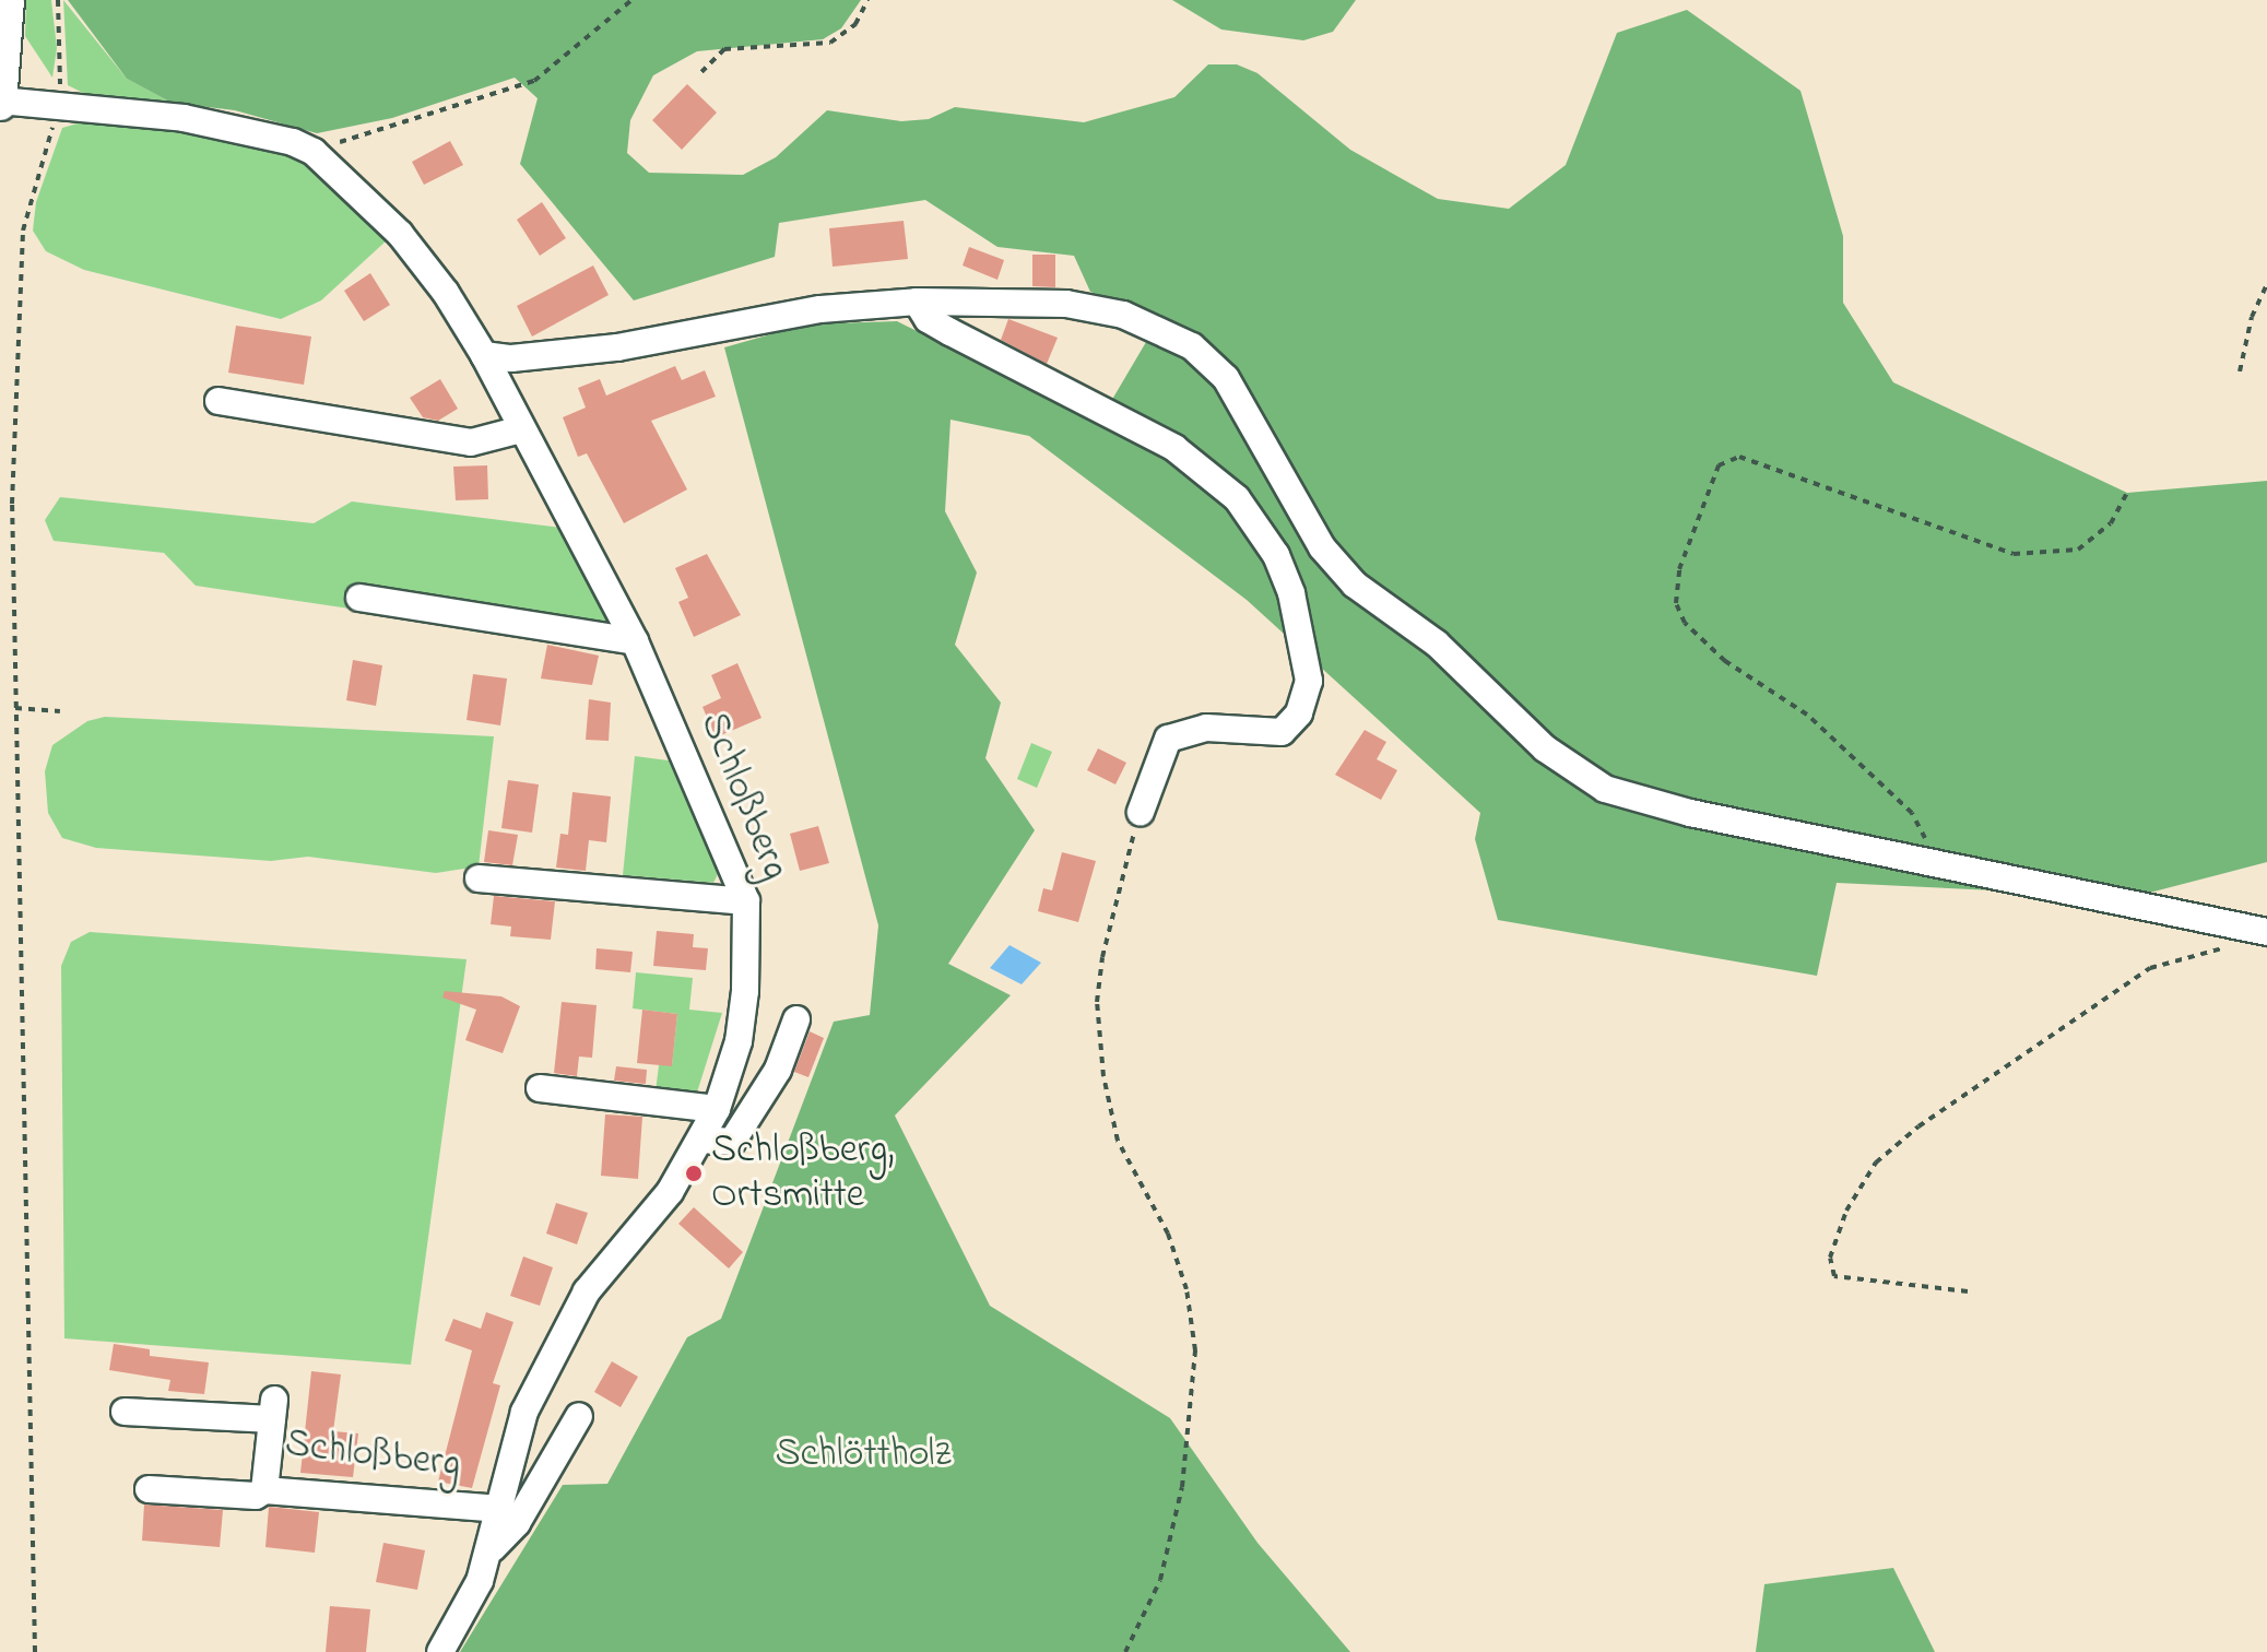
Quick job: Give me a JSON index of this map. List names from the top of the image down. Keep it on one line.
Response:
{"streets":{"street":["Schloßberg"]},"parks":["Schlöttholz"],"places":["Schloßberg, Ortsmitte"]}
